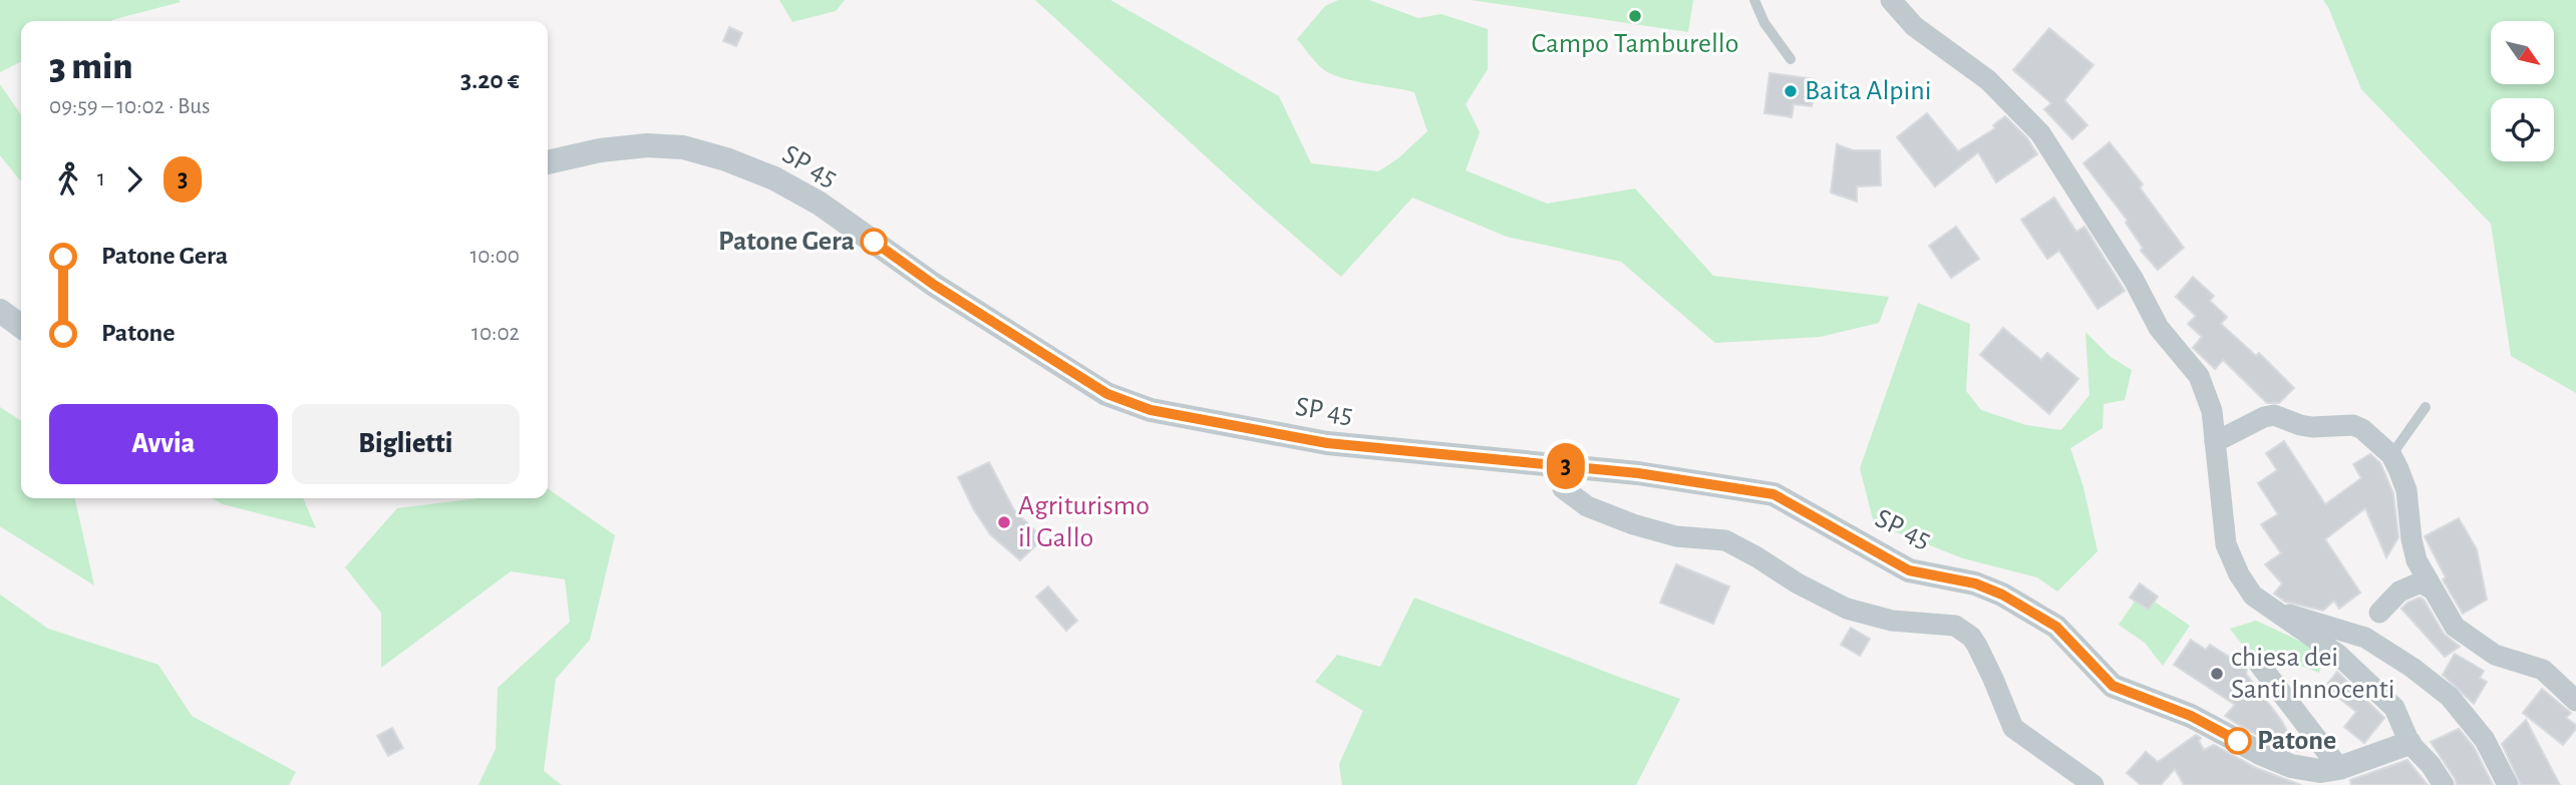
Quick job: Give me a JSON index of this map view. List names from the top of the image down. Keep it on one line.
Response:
{"streets":{"street":["SP 45"]},"places":["Campo Tamburello","Baita Alpini","Patone Gera","Agriturismo il Gallo","chiesa dei Santi Innocenti","Patone"],"lines":["bus line 3"],"north":"bottom right","page":{"on_map":"3","heading":["3 min","09:59 – 10:02 · Bus","3.20 €"],"legs":["1","3"],"list":[{"name":"Patone Gera","value":"10:00"},{"name":"Patone","value":"10:02"}],"buttons":["Avvia","Biglietti"]}}
